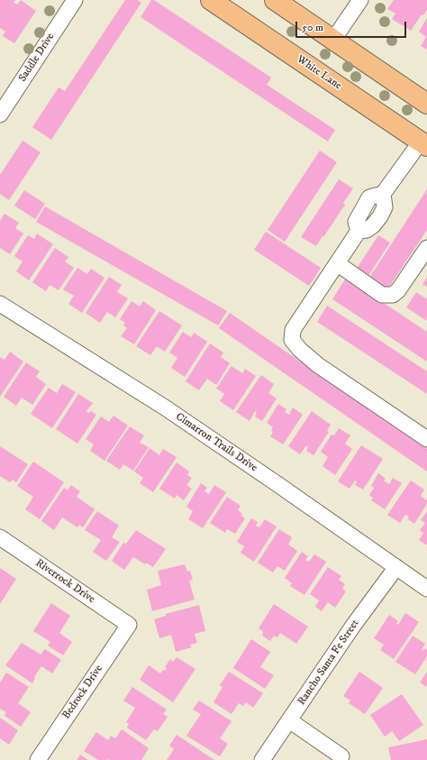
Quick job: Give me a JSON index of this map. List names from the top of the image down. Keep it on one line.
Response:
{"streets":{"main road":["White Lane"],"street":["Saddle Drive","Cimarron Trails Drive","Riverrock Drive","Rancho Santa Fe Street","Bedrock Drive"]},"crossings":[["Cimarron Trails Drive","Rancho Santa Fe Street"],["Riverrock Drive","Bedrock Drive"]],"scale_bar":"50 m"}
